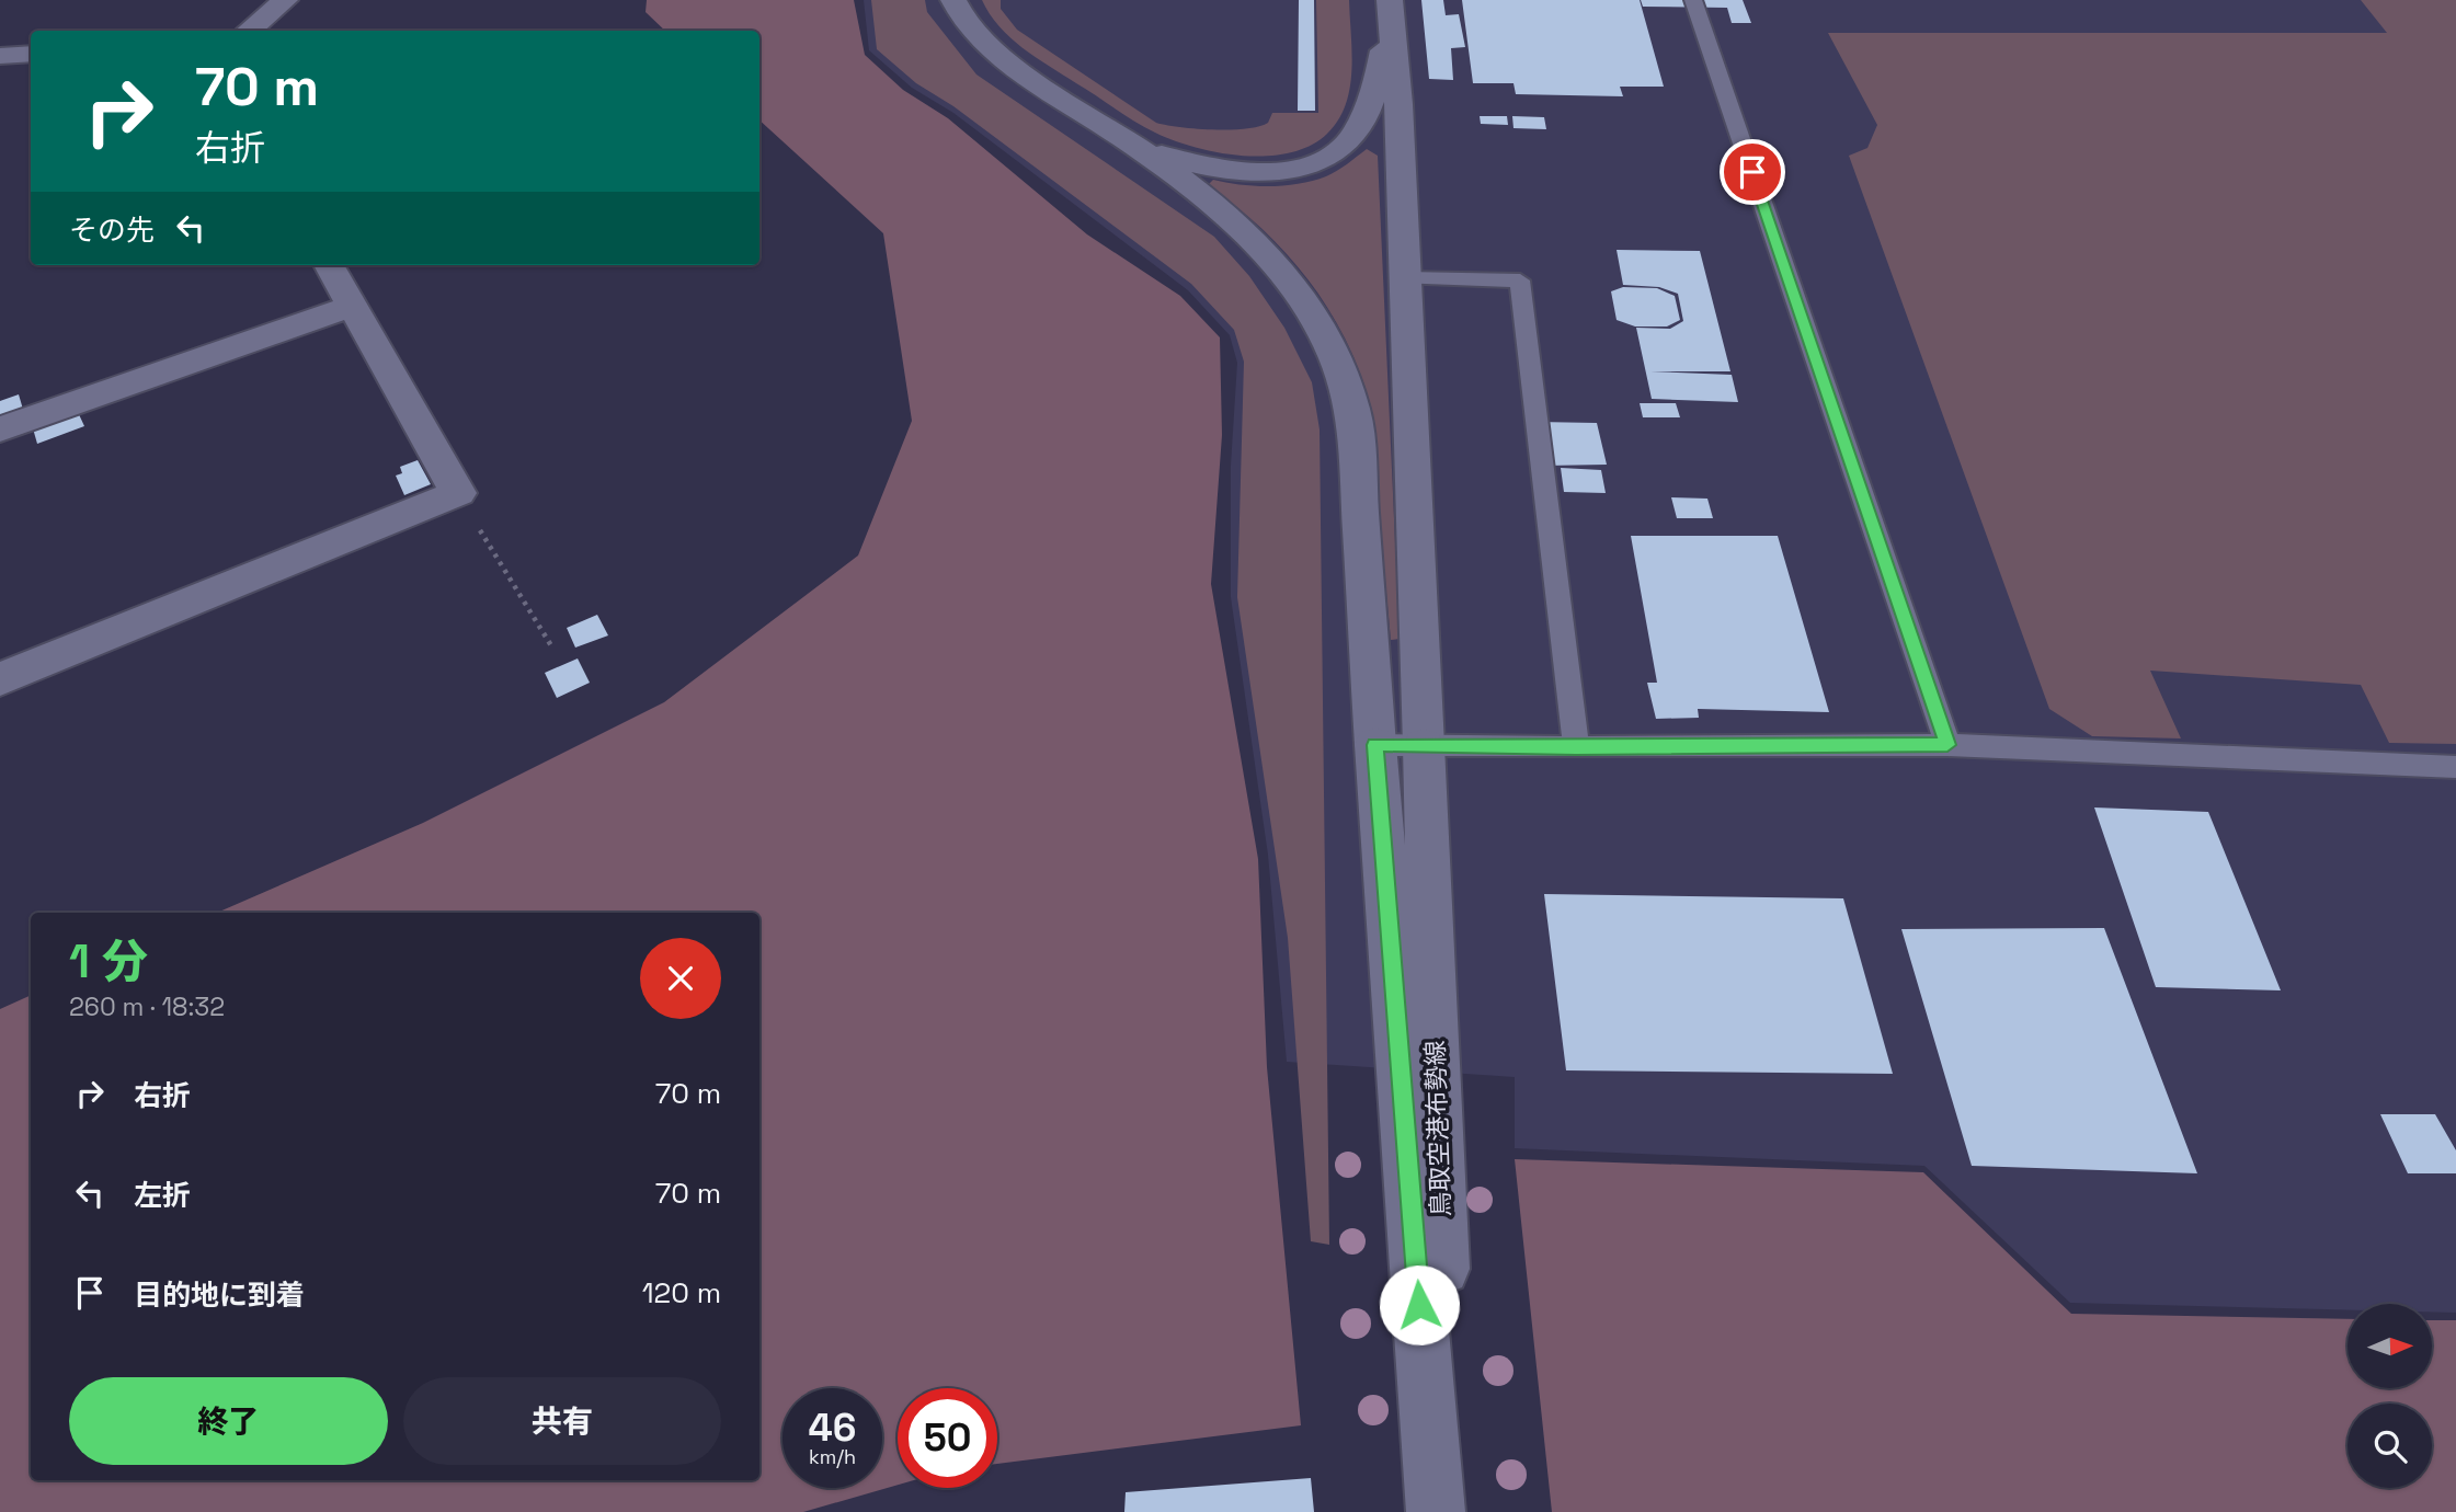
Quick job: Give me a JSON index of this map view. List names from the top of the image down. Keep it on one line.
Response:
{"streets":{"street":["鳥取空港布勢線"]},"north":"right","page":{"turn":["70 m","右折"],"then":"その先","heading":["1 分","260 m · 18:32"],"list":[{"name":"右折","value":"70 m"},{"name":"左折","value":"70 m"},{"name":"目的地に到着","value":"120 m"}],"buttons":["終了","共有"],"speed":"46 km/h","limit":"50"}}
